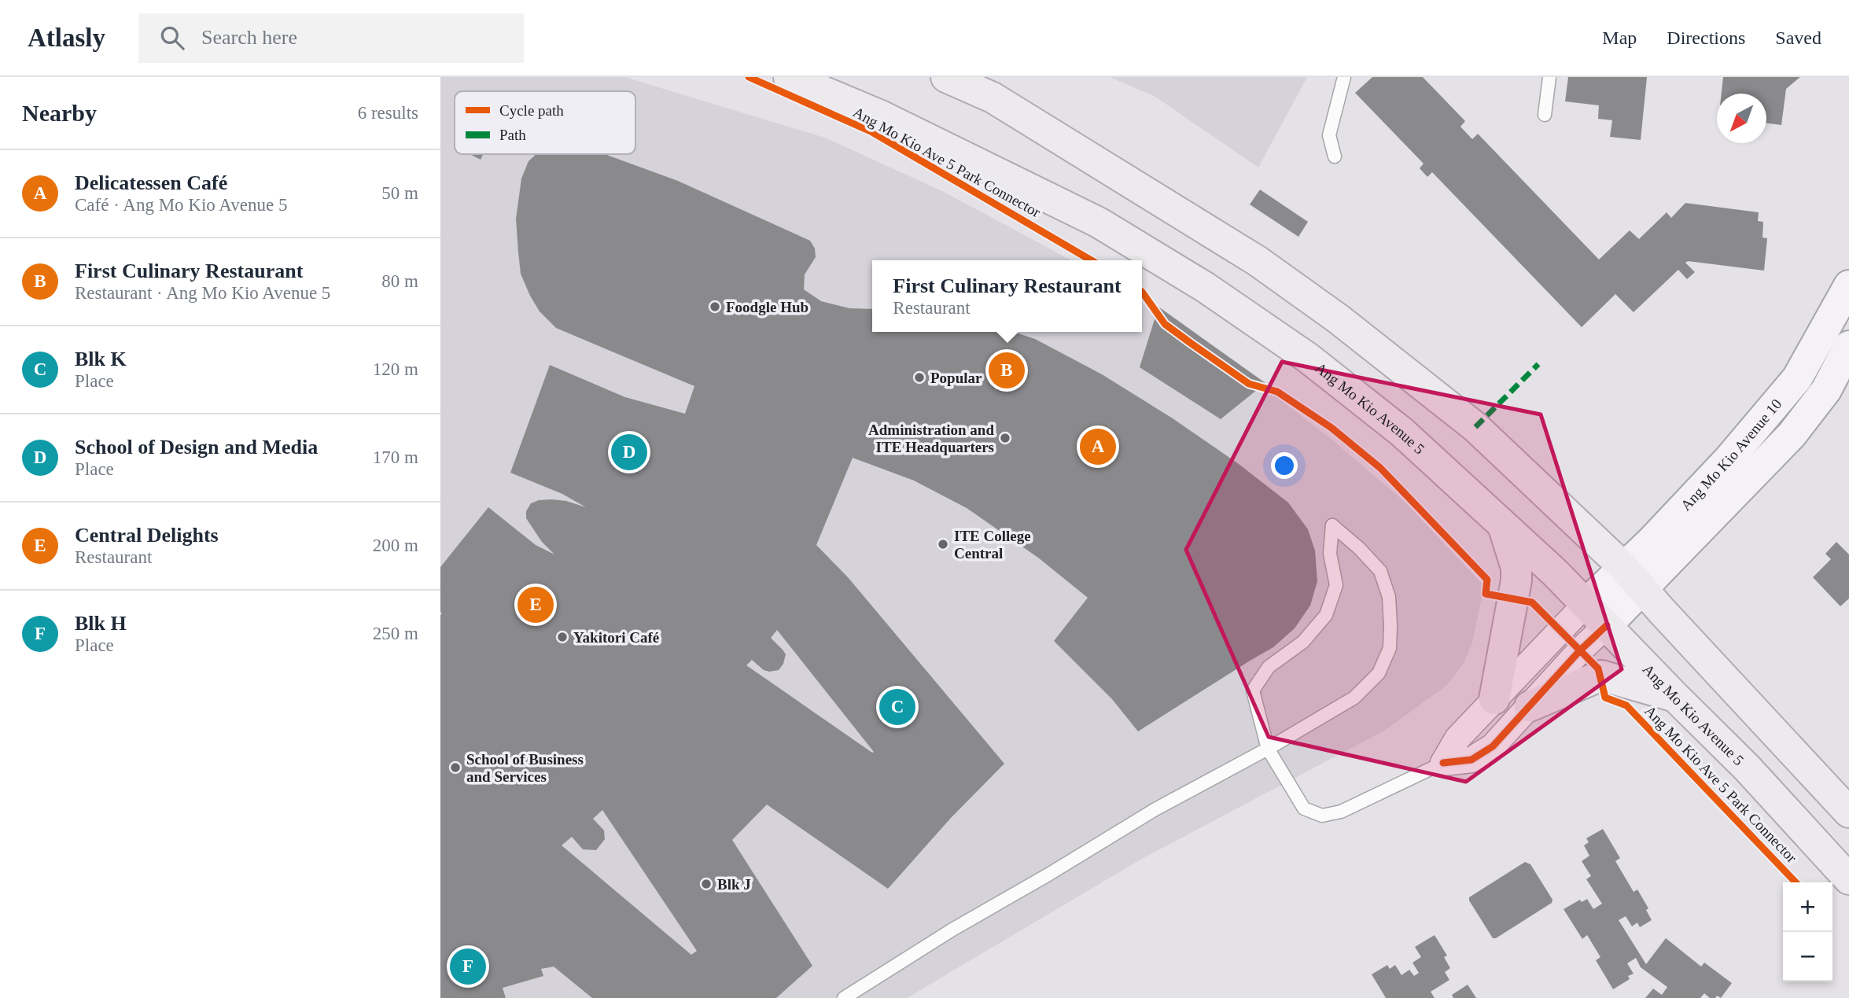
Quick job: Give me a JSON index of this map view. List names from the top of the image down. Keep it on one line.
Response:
{"streets":{"main road":["Ang Mo Kio Avenue 5","Ang Mo Kio Avenue 10"],"cycle path":["Ang Mo Kio Ave 5 Park Connector"]},"crossings":[["Ang Mo Kio Avenue 5","Ang Mo Kio Avenue 10"]],"places":["Foodgle Hub","Popular","Administration and ITE Headquarters","ITE College Central","Yakitori Café","School of Business and Services","Blk J"],"legend":["Cycle path","Path"],"north":"bottom left","page":{"header":"Atlasly","search":"Search here","nav":["Map","Directions","Saved"],"heading":["Nearby","6 results"],"list":[{"mark":"A","name":"Delicatessen Café","note":"Café · Ang Mo Kio Avenue 5","value":"50 m"},{"mark":"B","name":"First Culinary Restaurant","note":"Restaurant · Ang Mo Kio Avenue 5","value":"80 m"},{"mark":"C","name":"Blk K","note":"Place","value":"120 m"},{"mark":"D","name":"School of Design and Media","note":"Place","value":"170 m"},{"mark":"E","name":"Central Delights","note":"Restaurant","value":"200 m"},{"mark":"F","name":"Blk H","note":"Place","value":"250 m"}],"popup":["First Culinary Restaurant","Restaurant"],"pins":["B","A","D","E","C","F"],"map_buttons":["+","−"]}}
